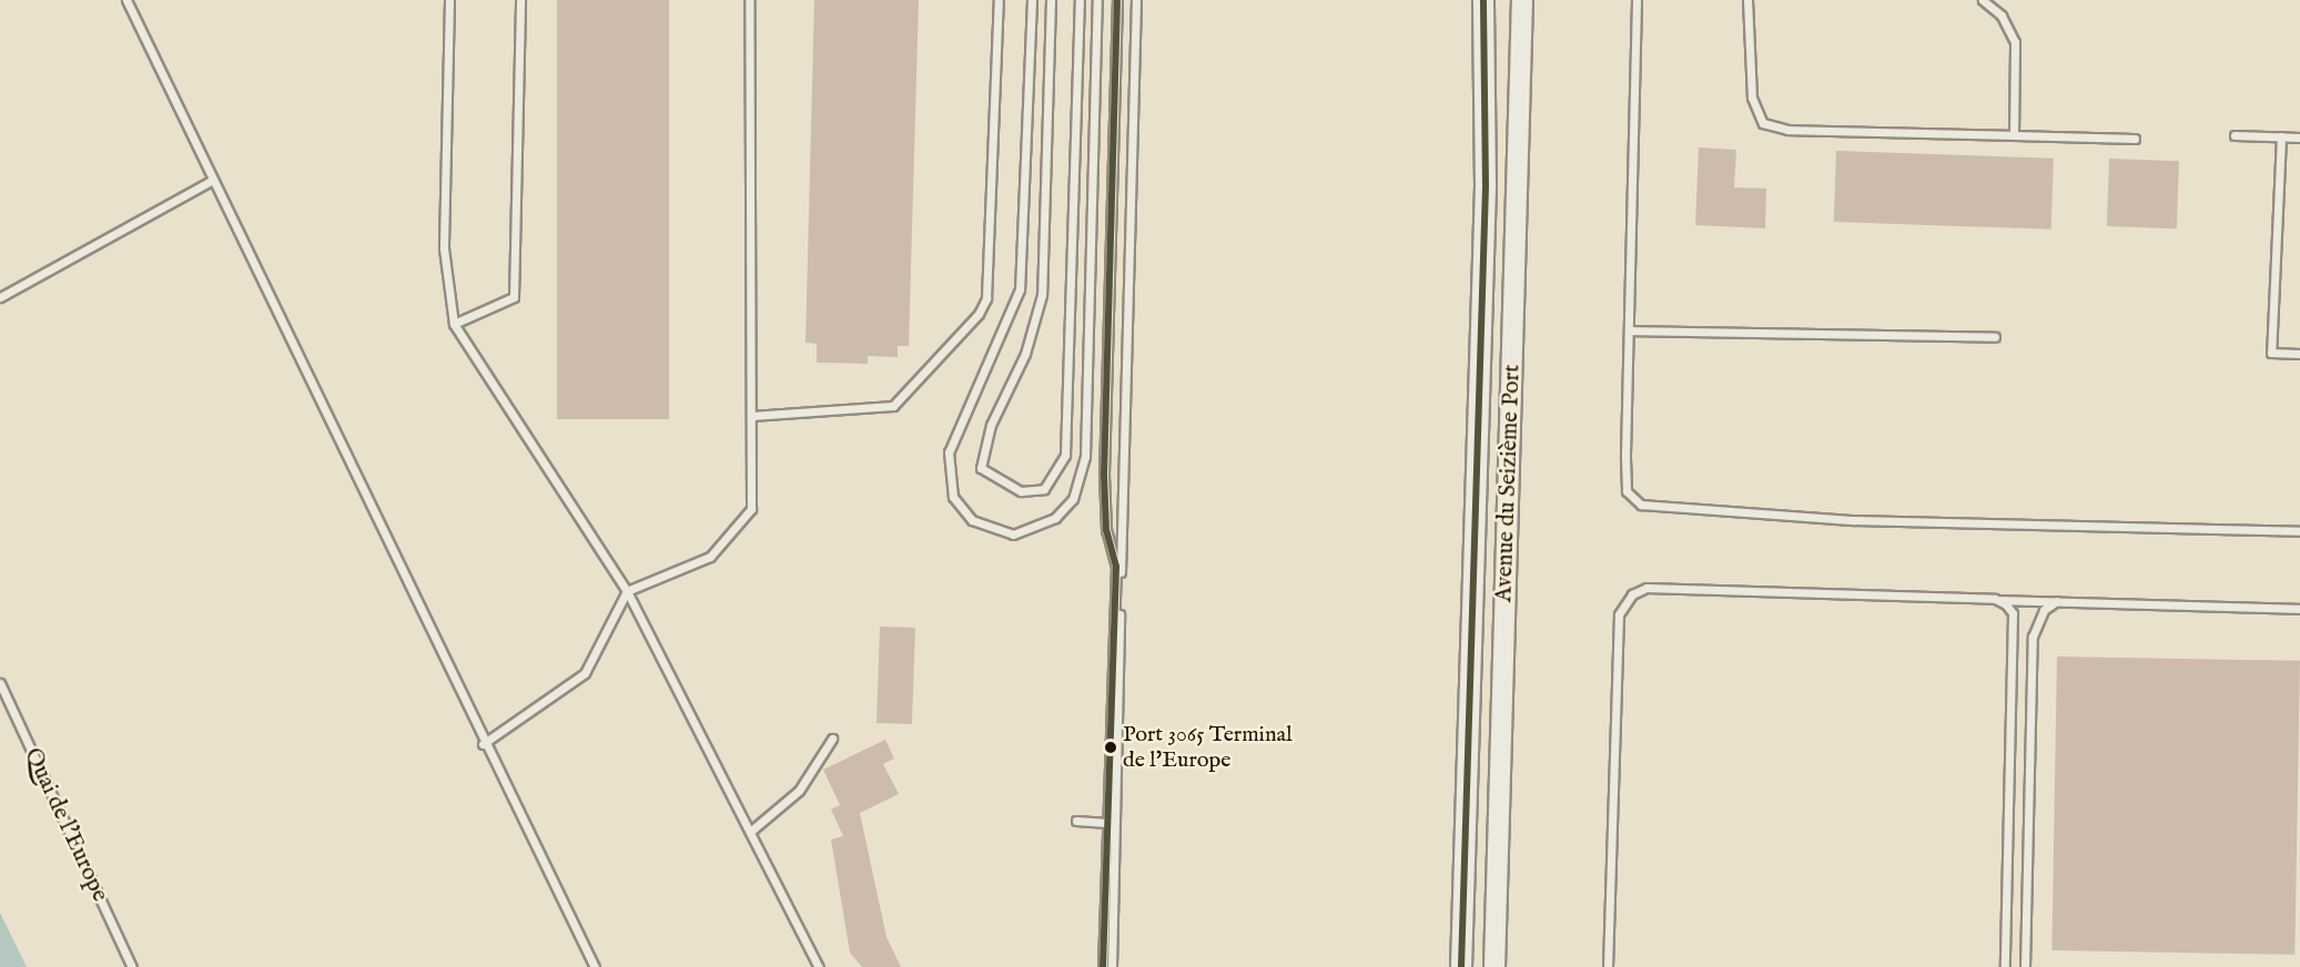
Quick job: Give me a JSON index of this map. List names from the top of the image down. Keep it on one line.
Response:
{"streets":{"main road":["Avenue du Seizième Port"],"lane":["Quai de l'Europe"]},"places":["Port 3065 Terminal de l'Europe"]}
